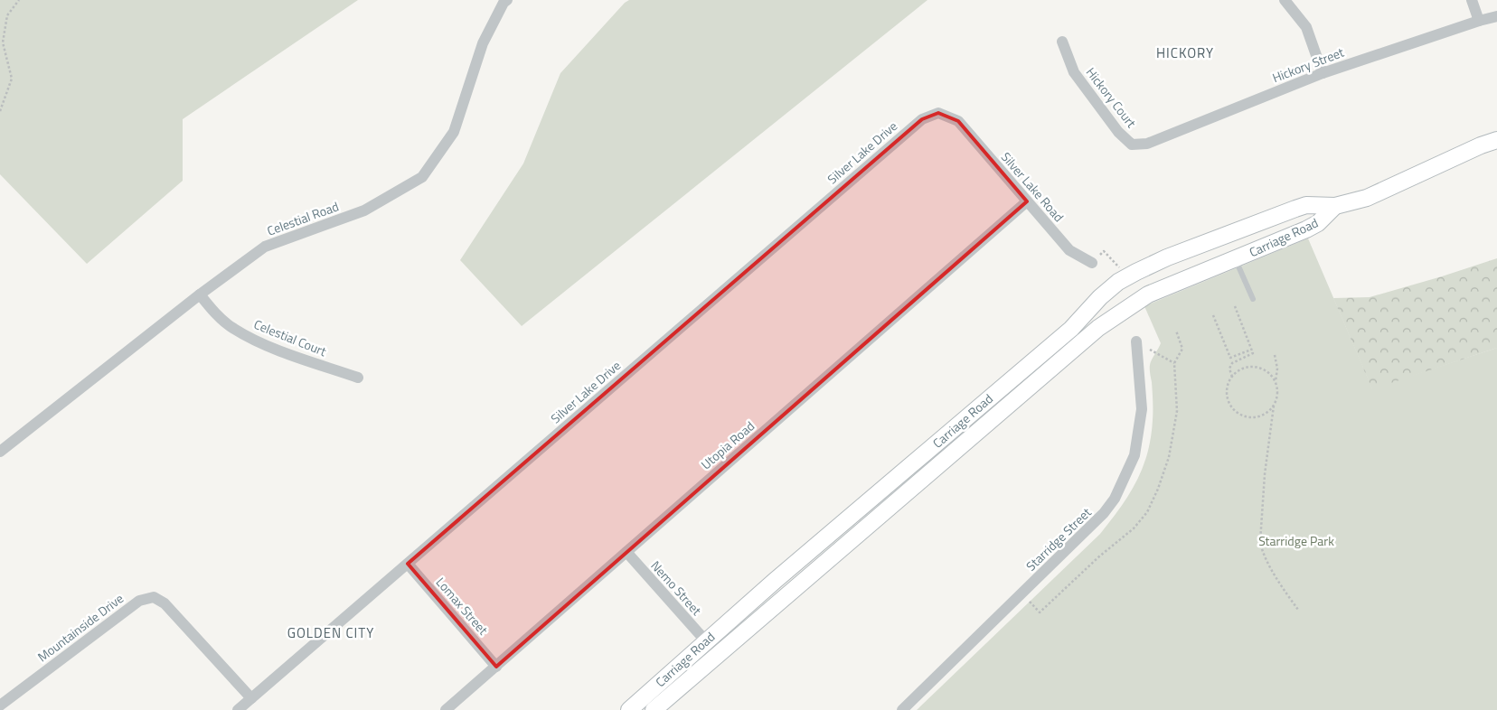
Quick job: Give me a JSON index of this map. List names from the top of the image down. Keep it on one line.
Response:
{"streets":{"street":["Hickory Street","Hickory Court","Silver Lake Drive","Silver Lake Road","Celestial Road","Carriage Road","Celestial Court","Utopia Road","Starridge Street","Nemo Street","Lomax Street","Mountainside Drive"]},"crossings":[["Hickory Street","Hickory Court"],["Silver Lake Drive","Silver Lake Road"],["Silver Lake Drive","Lomax Street"],["Silver Lake Drive","Mountainside Drive"],["Silver Lake Road","Utopia Road"],["Celestial Road","Celestial Court"],["Carriage Road","Nemo Street"],["Utopia Road","Nemo Street"],["Utopia Road","Lomax Street"]],"districts":["HICKORY","GOLDEN CITY"],"parks":["Starridge Park"]}
